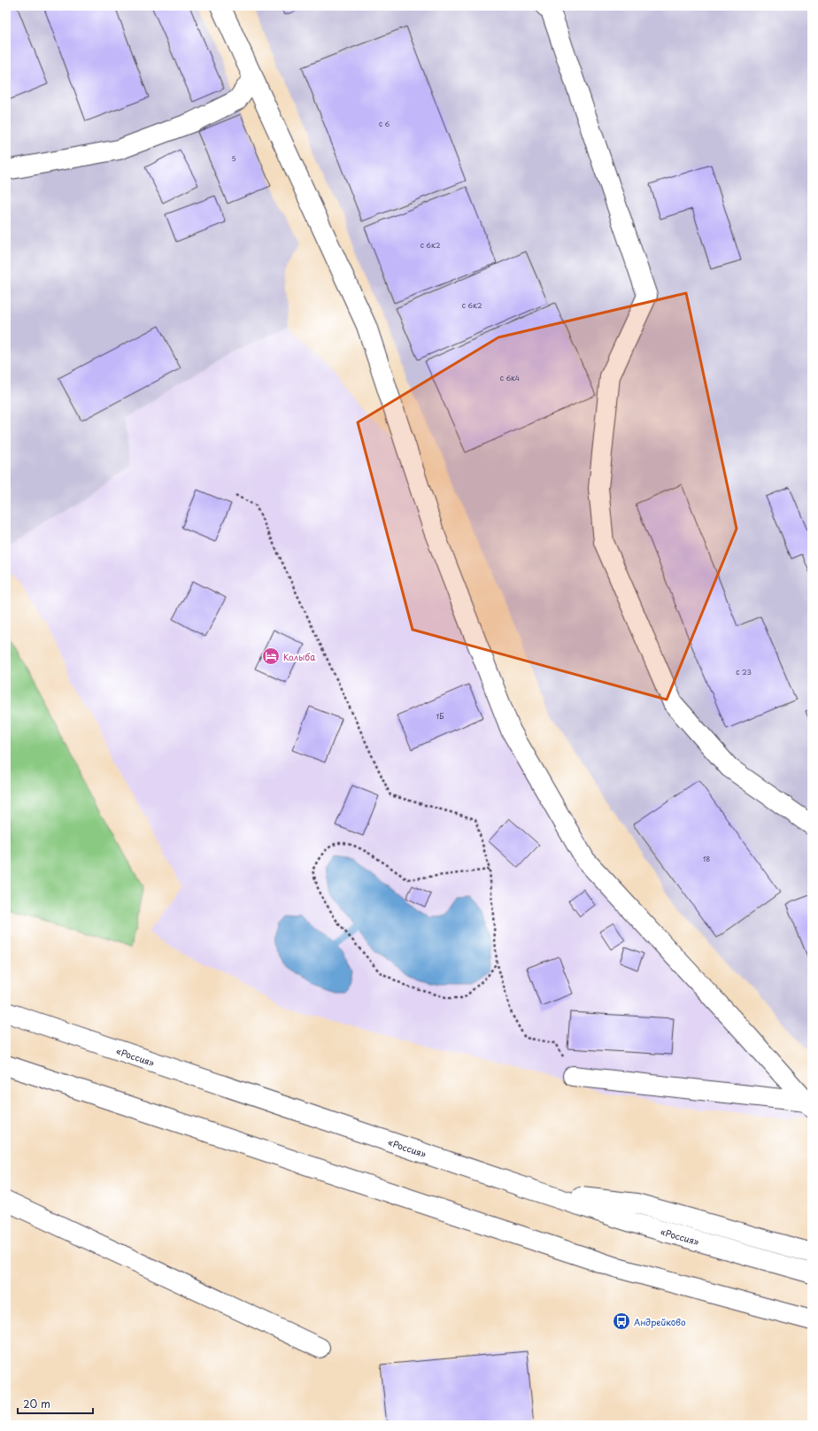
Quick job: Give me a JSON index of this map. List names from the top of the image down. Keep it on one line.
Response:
{"streets":{"main road":["«Россия»"]},"places":{"hotel":["Колыба"],"bus stop":["Андрейково"]},"house_numbers":["с 6","5","с 6к2","с 6к2","с 6к4","с 23","1Б","18"],"scale_bar":"20 m"}
